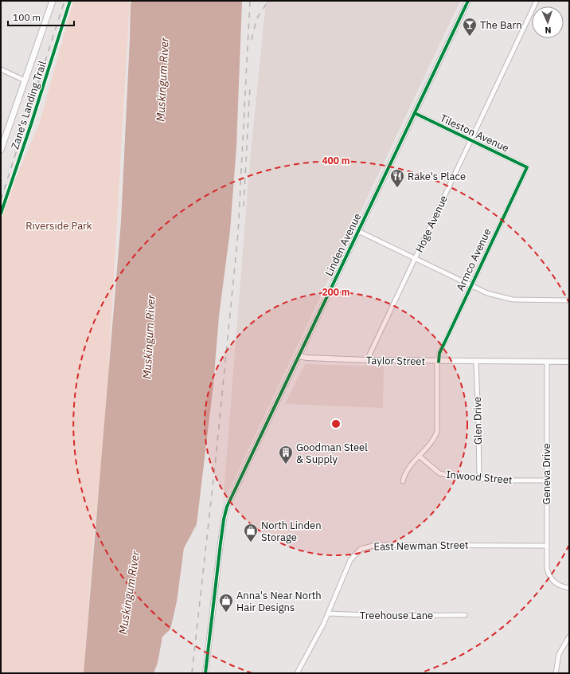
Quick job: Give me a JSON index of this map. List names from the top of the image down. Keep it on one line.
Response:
{"streets":{"street":["Tileston Avenue","Hoge Avenue","Linden Avenue","Armco Avenue","Taylor Street","Glen Drive","Geneva Drive","Inwood Street","East Newman Street","Treehouse Lane"],"cycle path":["Zane's Landing Trail"]},"crossings":[["Tileston Avenue","Hoge Avenue"],["Tileston Avenue","Linden Avenue"],["Tileston Avenue","Armco Avenue"],["Hoge Avenue","Taylor Street"],["Linden Avenue","Taylor Street"],["Armco Avenue","Taylor Street"],["Armco Avenue","Inwood Street"],["Taylor Street","Glen Drive"],["Taylor Street","Geneva Drive"],["Glen Drive","Inwood Street"],["Geneva Drive","Inwood Street"],["Geneva Drive","East Newman Street"],["East Newman Street","Treehouse Lane"]],"water":["Muskingum River"],"parks":["Riverside Park"],"places":{"bar":["The Barn"],"restaurant":["Rake's Place"],"building":["Goodman Steel & Supply"],"shop":["North Linden Storage","Anna's Near North Hair Designs"]},"scale_bar":"100 m","north":"bottom","rings":["400 m","200 m"]}
